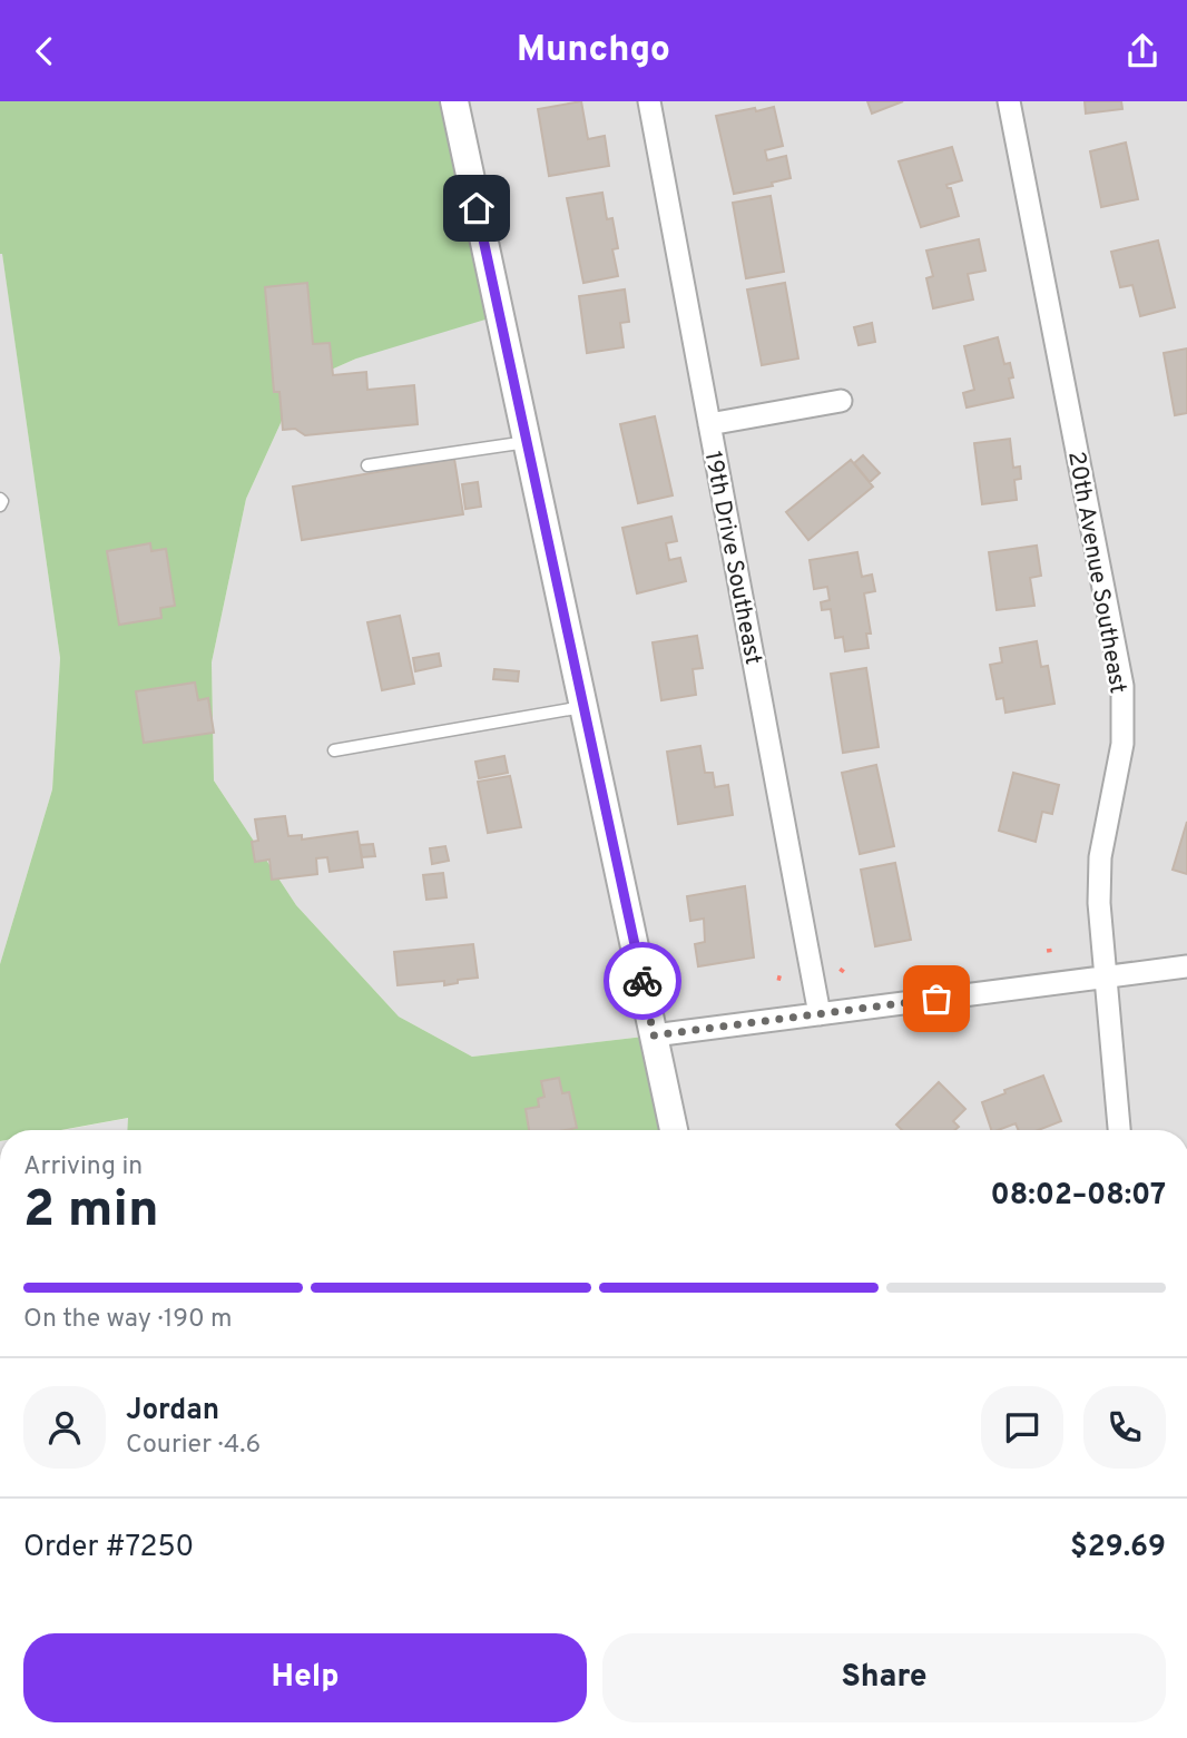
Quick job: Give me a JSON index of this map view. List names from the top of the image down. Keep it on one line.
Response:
{"streets":{"street":["19th Drive Southeast","20th Avenue Southeast"]},"page":{"header":"Munchgo","heading":["2 min","Arriving in","08:02–08:07"],"panel":["Jordan","Courier · 4.6","Order #7250","$29.69"],"bar":"On the way · 190 m","buttons":["Help","Share"]}}
